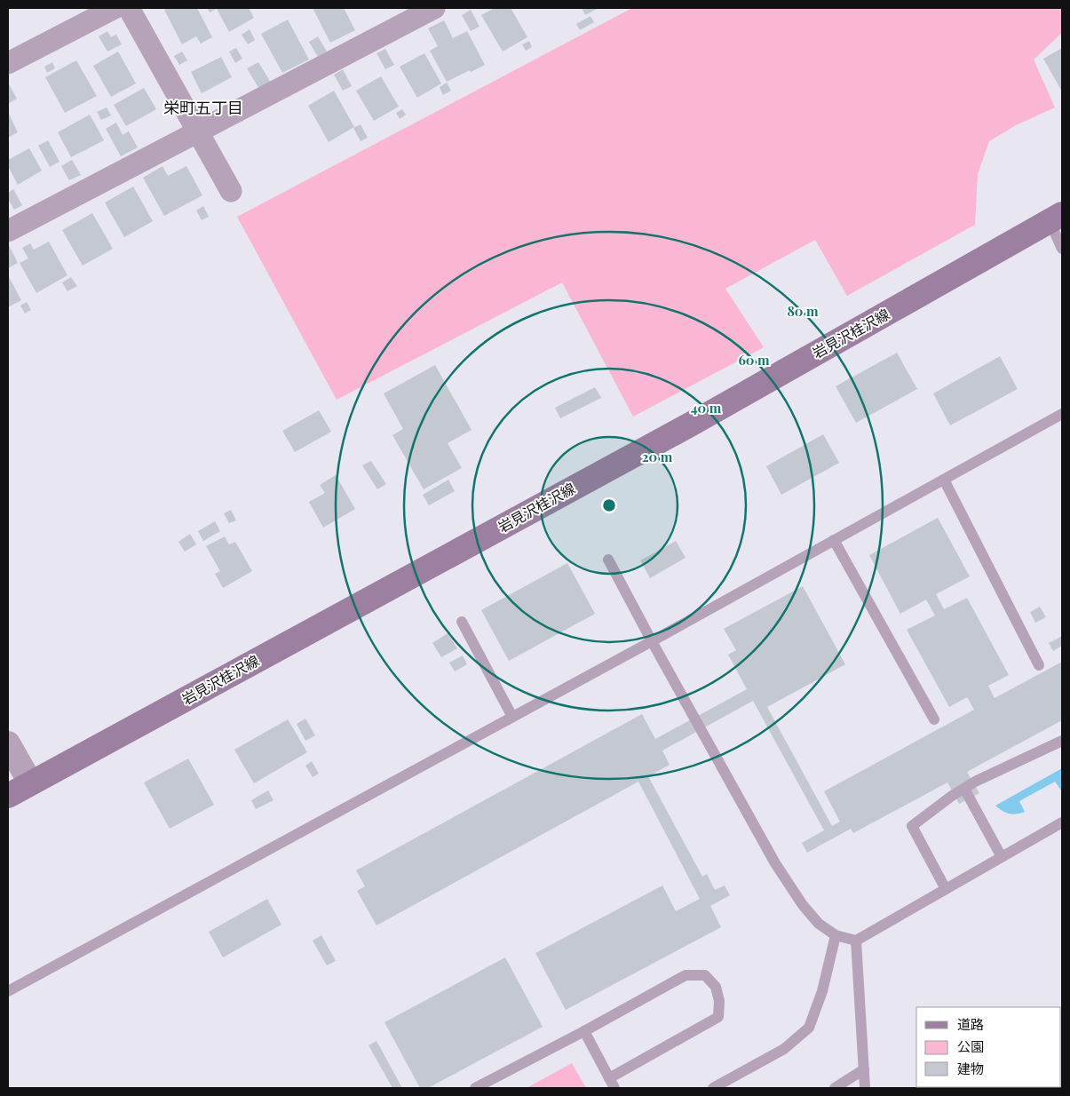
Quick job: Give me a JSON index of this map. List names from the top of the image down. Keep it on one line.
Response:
{"streets":{"main road":["岩見沢桂沢線"]},"districts":["栄町五丁目"],"legend":["道路","公園","建物"],"rings":["80 m","60 m","40 m","20 m"]}
